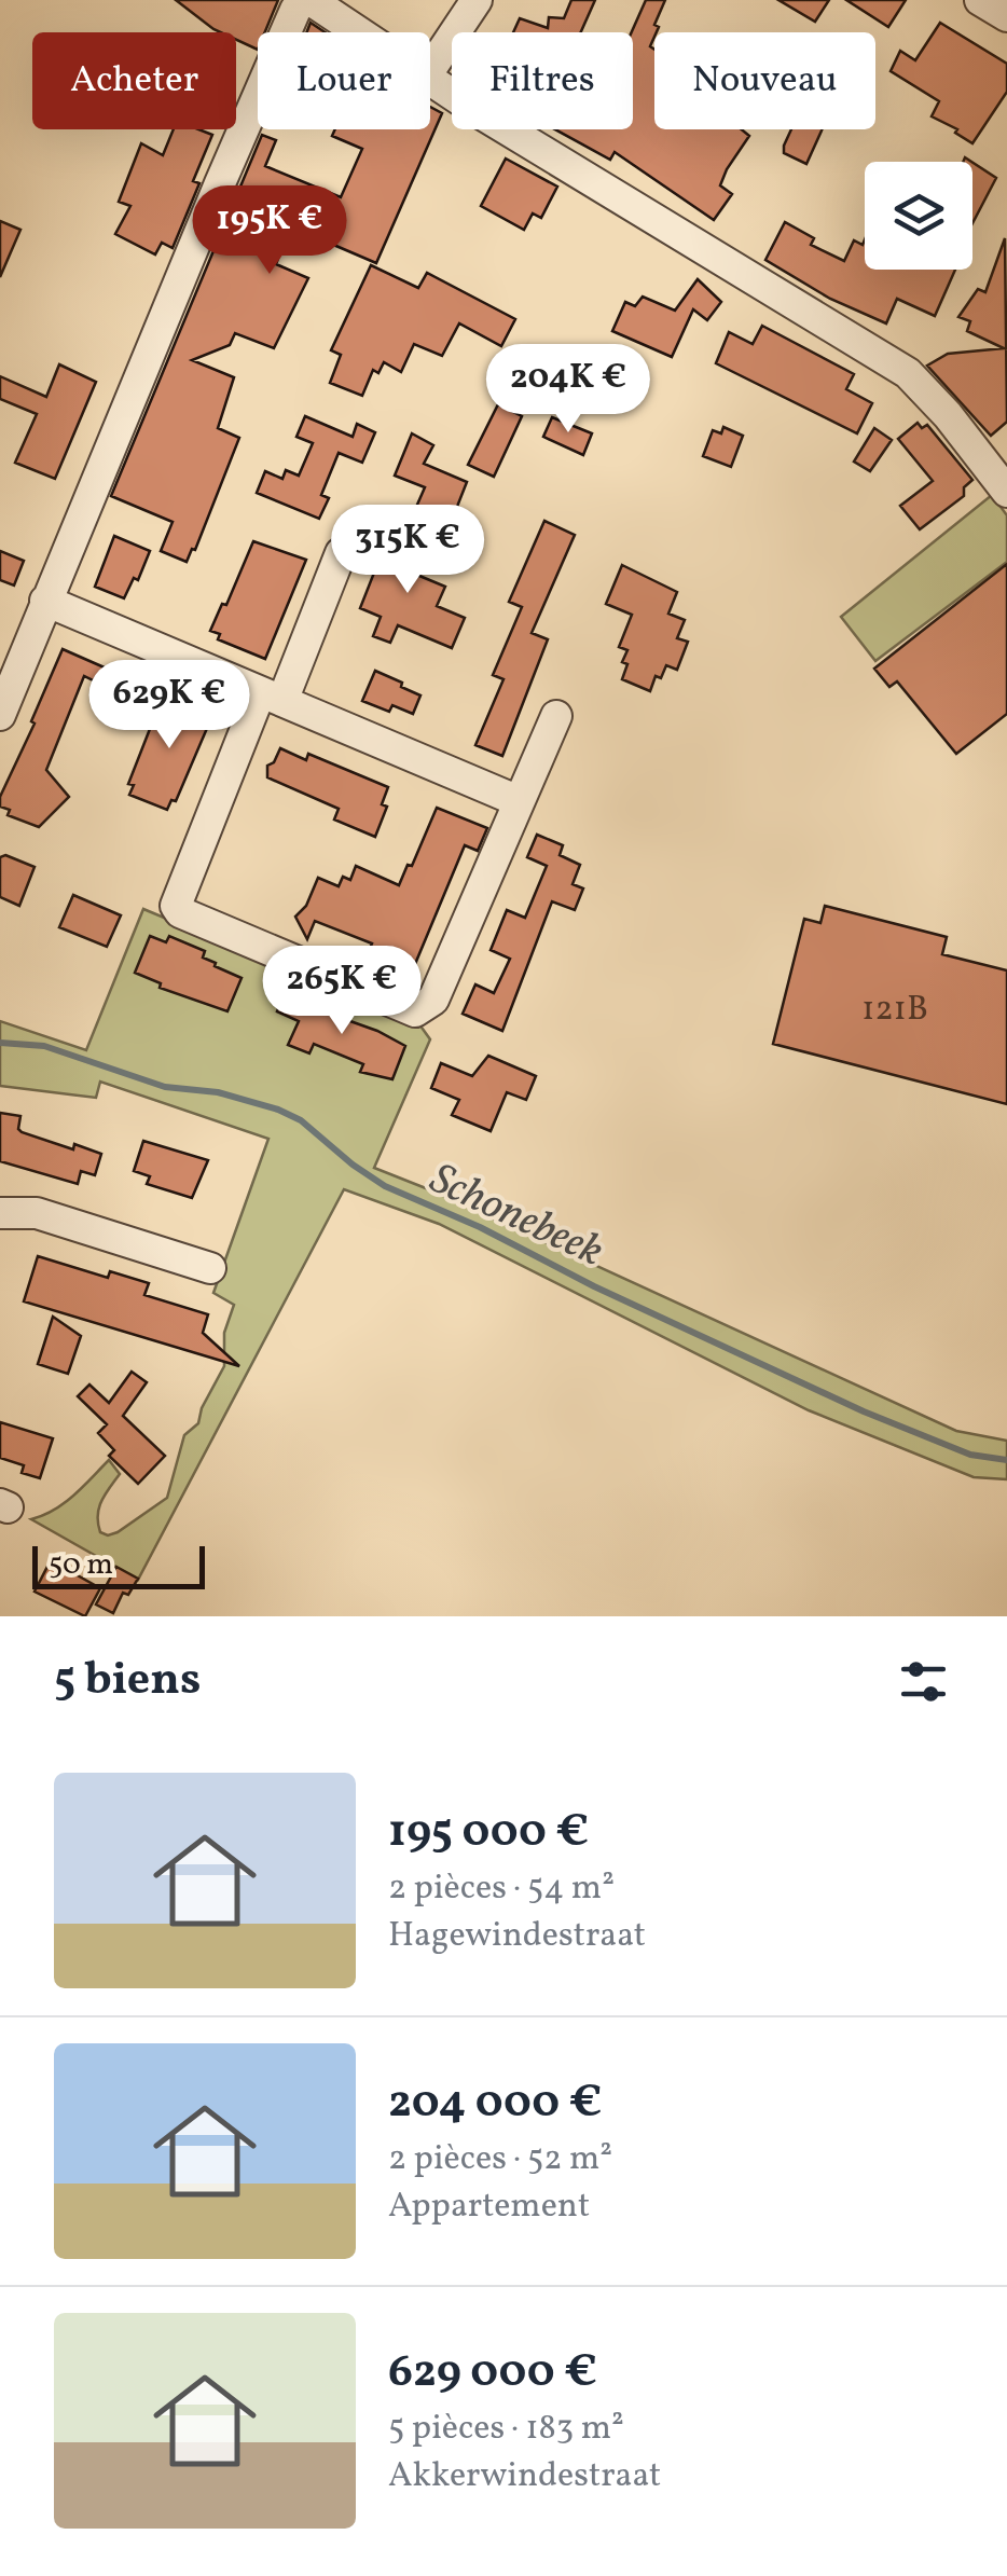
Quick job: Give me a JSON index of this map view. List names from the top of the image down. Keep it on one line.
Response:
{"water":["Schonebeek"],"house_numbers":["121B"],"scale_bar":"50 m","page":{"chip":["Acheter","Louer","Filtres","Nouveau"],"price":["195K €","204K €","315K €","629K €","265K €"],"scale":"50 m","heading":"5 biens","list":[{"name":"195 000 €","note":"2 pièces · 54 m² · Hagewindestraat"},{"name":"204 000 €","note":"2 pièces · 52 m² · Appartement"},{"name":"629 000 €","note":"5 pièces · 183 m² · Akkerwindestraat"}]}}
